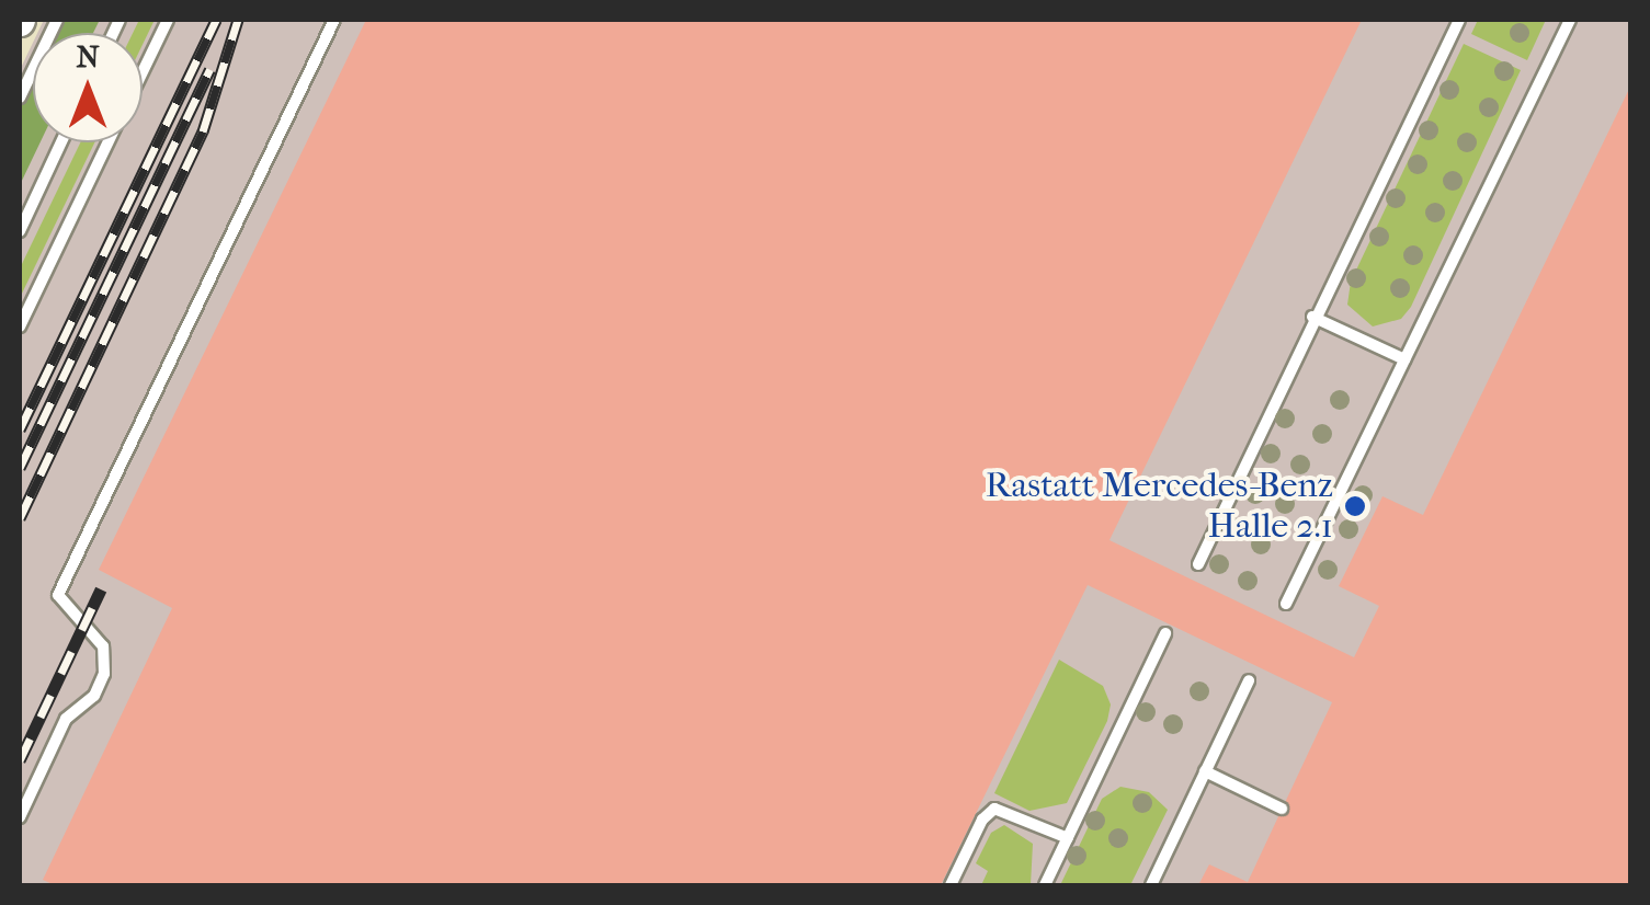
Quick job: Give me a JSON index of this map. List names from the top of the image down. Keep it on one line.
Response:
{"places":["Rastatt Mercedes-Benz Halle 2.1"],"north":"top"}
